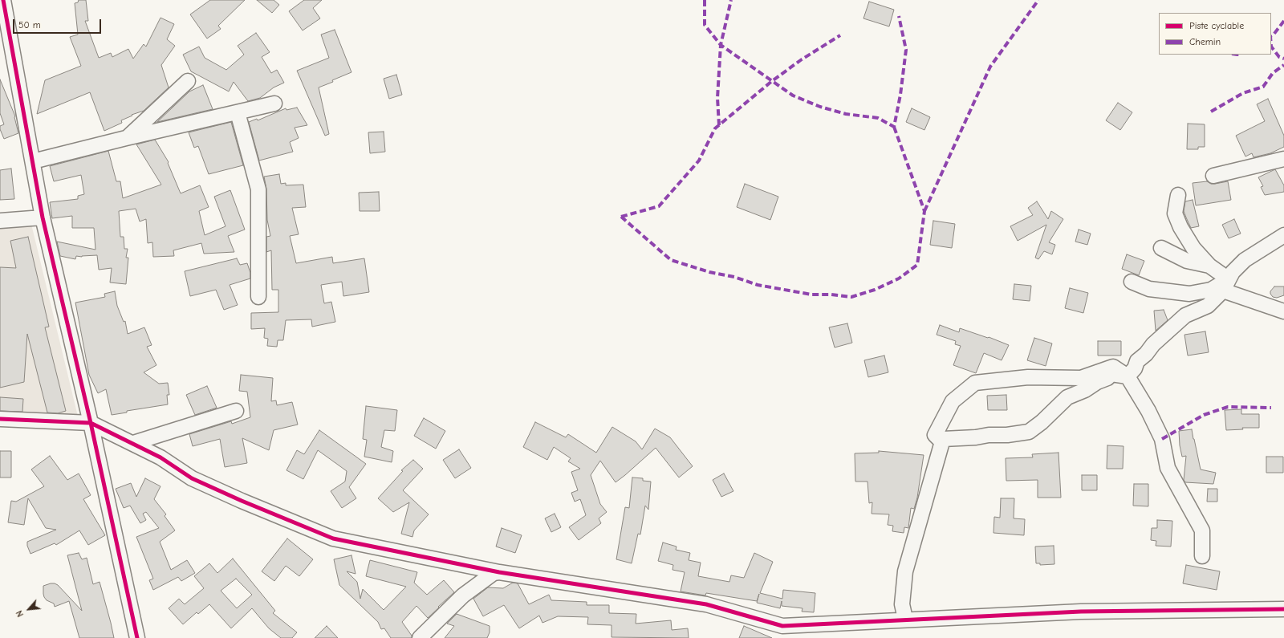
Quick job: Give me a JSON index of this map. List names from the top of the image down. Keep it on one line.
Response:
{"legend":["Piste cyclable","Chemin"],"scale_bar":"50 m","north":"bottom left"}
